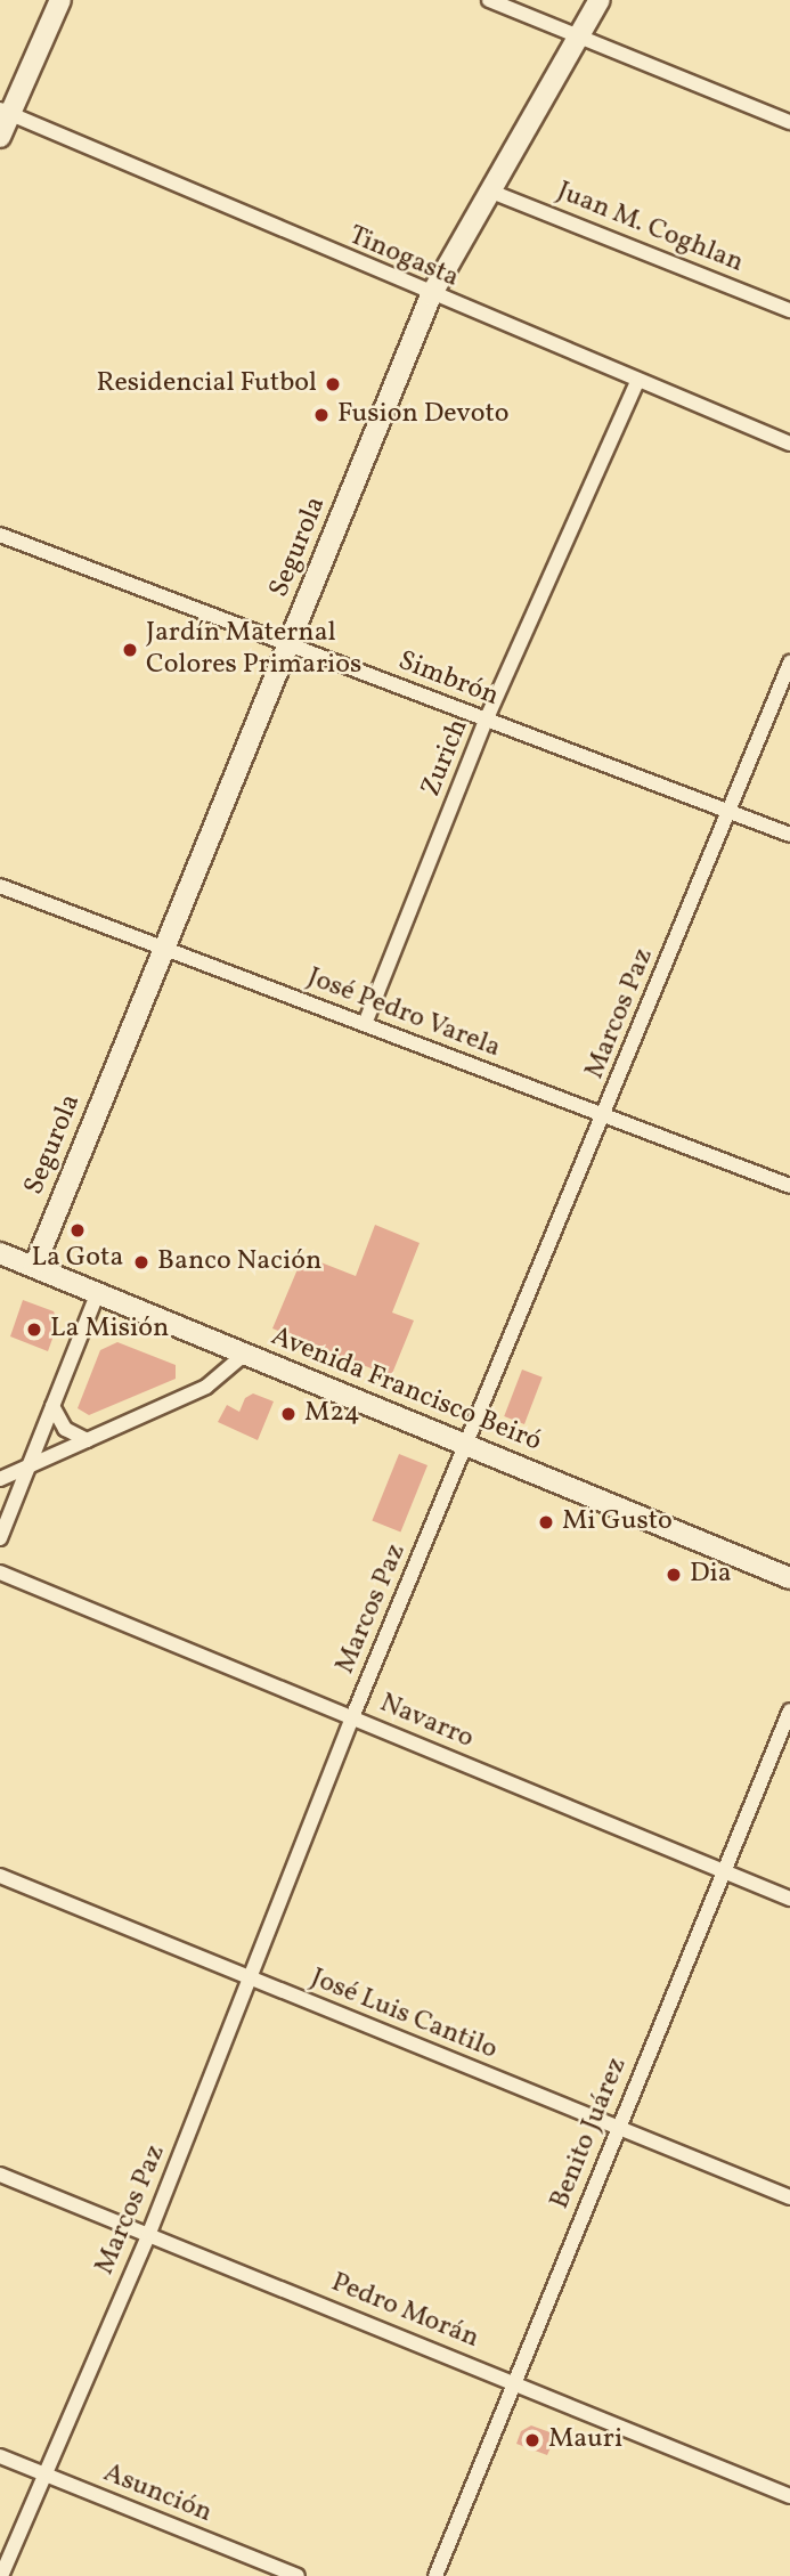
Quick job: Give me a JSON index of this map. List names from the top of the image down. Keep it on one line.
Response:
{"streets":{"street":["Juan M. Coghlan","Tinogasta","Segurola","Simbrón","Zurich","José Pedro Varela","Marcos Paz","Avenida Francisco Beiró","Navarro","José Luis Cantilo","Benito Juárez","Pedro Morán","Asunción"]},"crossings":[["Juan M. Coghlan","Segurola"],["Tinogasta","Segurola"],["Tinogasta","Zurich"],["Segurola","Simbrón"],["Segurola","José Pedro Varela"],["Segurola","Avenida Francisco Beiró"],["Simbrón","Zurich"],["Simbrón","Marcos Paz"],["Zurich","José Pedro Varela"],["José Pedro Varela","Marcos Paz"],["Marcos Paz","Avenida Francisco Beiró"],["Marcos Paz","Navarro"],["Marcos Paz","José Luis Cantilo"],["Marcos Paz","Pedro Morán"],["Marcos Paz","Asunción"],["Navarro","Benito Juárez"],["José Luis Cantilo","Benito Juárez"],["Benito Juárez","Pedro Morán"]],"places":["Residencial Futbol","Fusion Devoto","Jardín Maternal Colores Primarios","La Gota","Banco Nación","La Misión","M24","Mi Gusto","Dia","Mauri"]}
